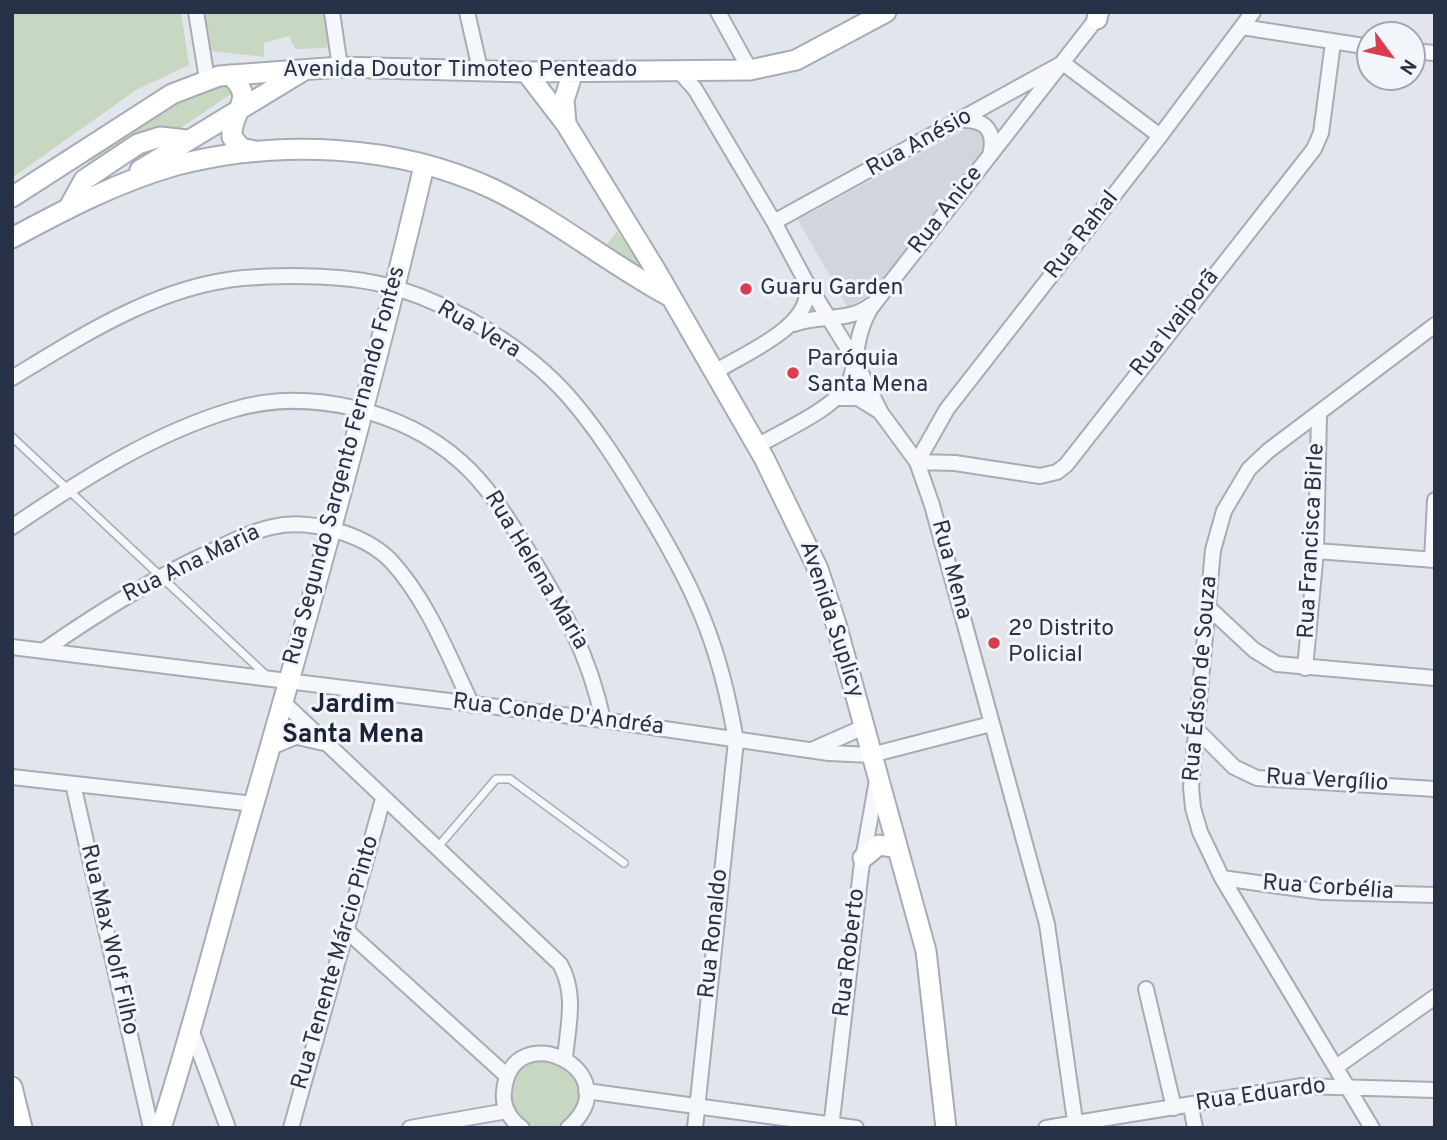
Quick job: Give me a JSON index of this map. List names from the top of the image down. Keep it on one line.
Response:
{"streets":{"street":["Avenida Doutor Timoteo Penteado","Rua Anésio","Rua Anice","Rua Rahal","Rua Ivaiporã","Rua Vera","Rua Segundo Sargento Fernando Fontes","Rua Francisca Birle","Rua Ana Maria","Rua Mena","Rua Helena Maria","Avenida Suplicy","Rua Édson de Souza","Rua Conde D'Andréa","Rua Vergílio","Rua Corbélia","Rua Ronaldo","Rua Max Wolf Filho","Rua Roberto","Rua Tenente Márcio Pinto","Rua Eduardo"]},"crossings":[["Avenida Doutor Timoteo Penteado","Rua Mena"],["Avenida Doutor Timoteo Penteado","Avenida Suplicy"],["Rua Anésio","Rua Anice"],["Rua Anésio","Rua Mena"],["Rua Anice","Rua Mena"],["Rua Rahal","Rua Ivaiporã"],["Rua Rahal","Rua Mena"],["Rua Ivaiporã","Rua Mena"],["Rua Vera","Rua Segundo Sargento Fernando Fontes"],["Rua Vera","Rua Conde D'Andréa"],["Rua Vera","Rua Ronaldo"],["Rua Segundo Sargento Fernando Fontes","Rua Ana Maria"],["Rua Segundo Sargento Fernando Fontes","Rua Helena Maria"],["Rua Segundo Sargento Fernando Fontes","Rua Conde D'Andréa"],["Rua Francisca Birle","Rua Édson de Souza"],["Rua Ana Maria","Rua Conde D'Andréa"],["Rua Mena","Rua Conde D'Andréa"],["Rua Mena","Rua Eduardo"],["Rua Helena Maria","Rua Conde D'Andréa"],["Avenida Suplicy","Rua Conde D'Andréa"],["Avenida Suplicy","Rua Roberto"],["Rua Édson de Souza","Rua Vergílio"],["Rua Édson de Souza","Rua Corbélia"],["Rua Édson de Souza","Rua Eduardo"],["Rua Conde D'Andréa","Rua Ronaldo"]],"districts":["Jardim Santa Mena"],"places":["Guaru Garden","Paróquia Santa Mena","2º Distrito Policial"],"north":"bottom right"}
